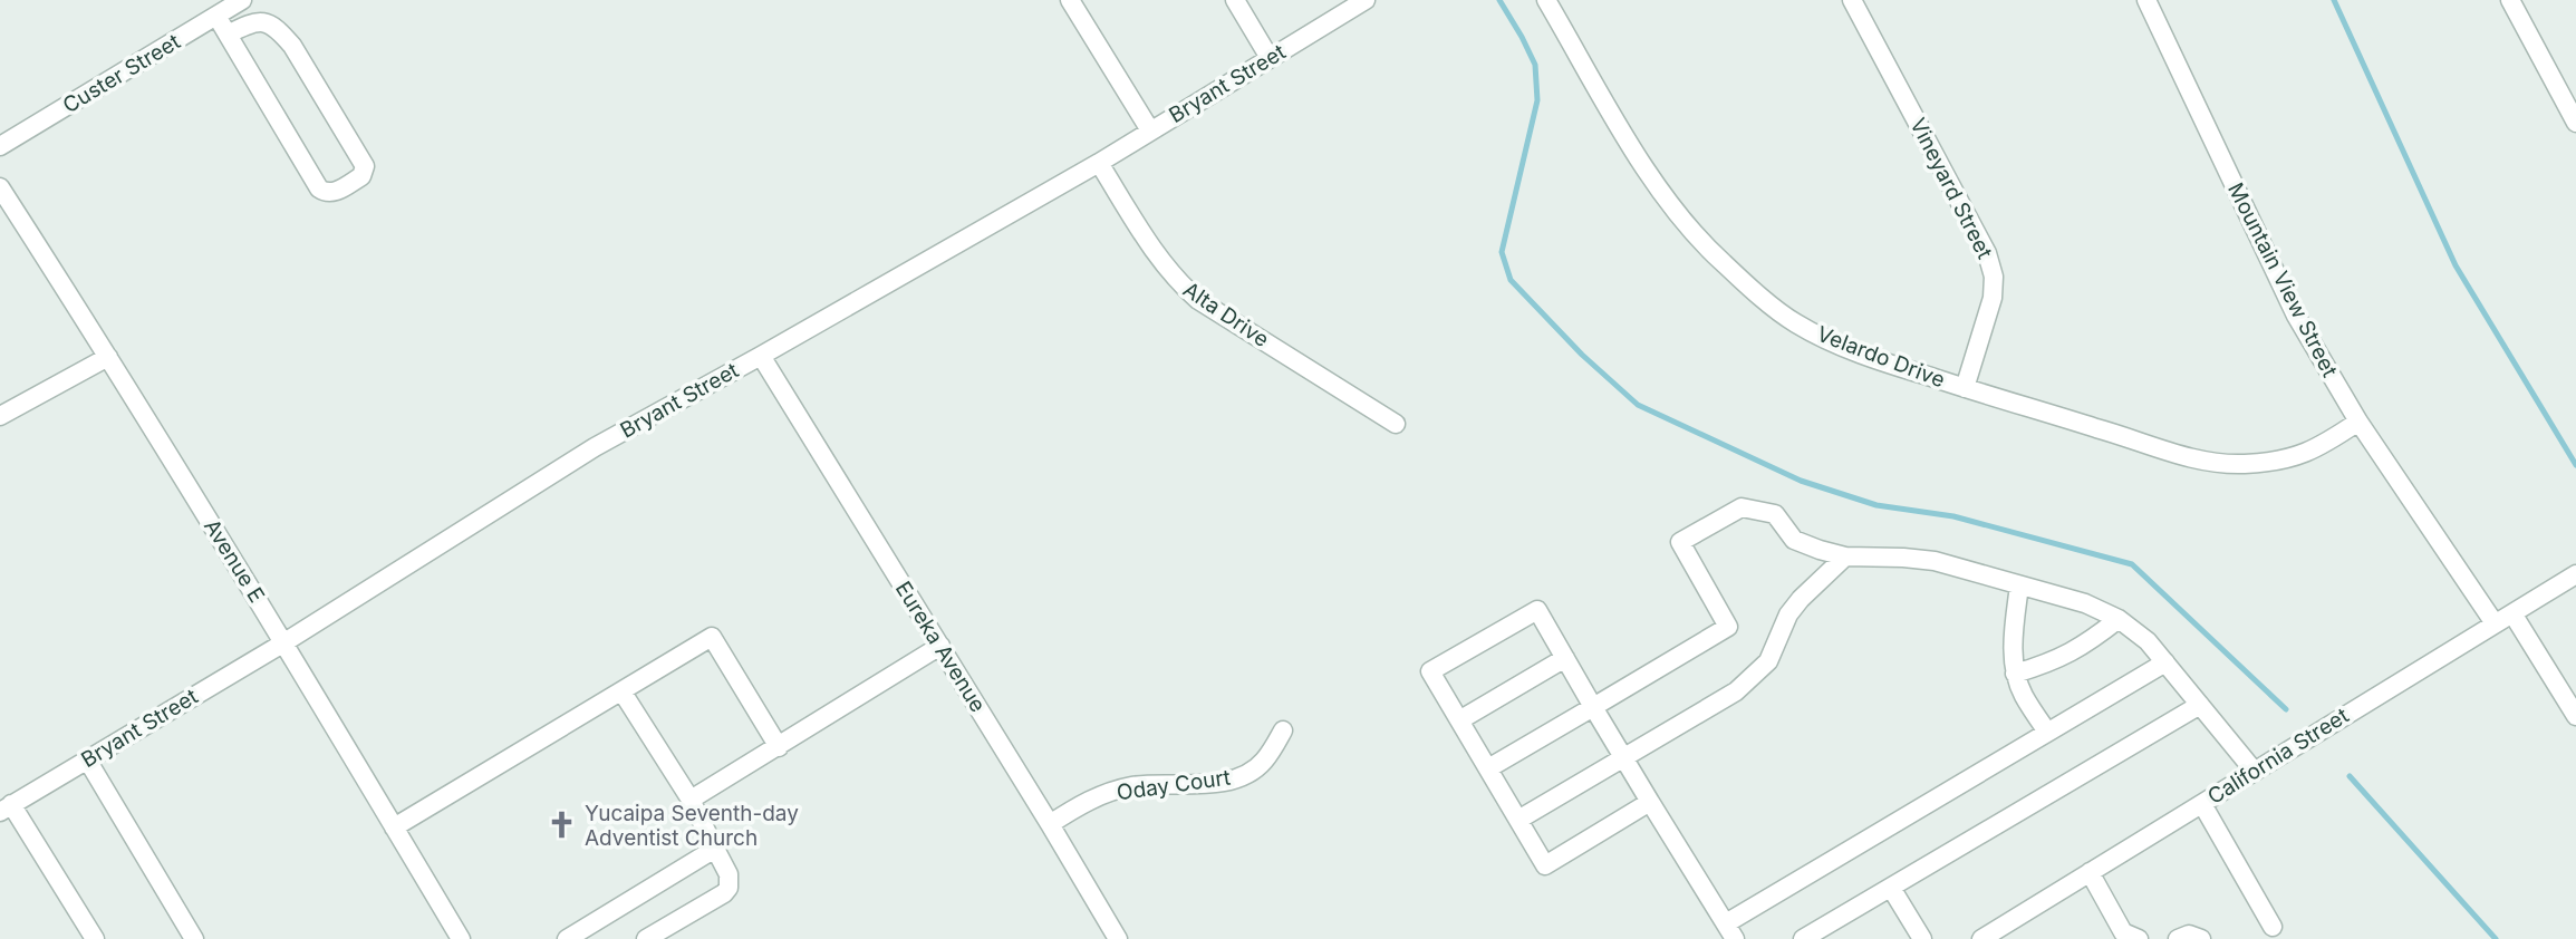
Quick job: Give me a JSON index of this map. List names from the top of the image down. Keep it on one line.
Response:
{"streets":{"street":["Custer Street","Bryant Street","Vineyard Street","Mountain View Street","Alta Drive","Velardo Drive","Avenue E","Eureka Avenue","California Street","Oday Court"]},"crossings":[["Bryant Street","Alta Drive"],["Bryant Street","Avenue E"],["Bryant Street","Eureka Avenue"],["Vineyard Street","Velardo Drive"],["Mountain View Street","Velardo Drive"],["Mountain View Street","California Street"],["Eureka Avenue","Oday Court"]],"places":{"church":["Yucaipa Seventh-day Adventist Church"]}}
